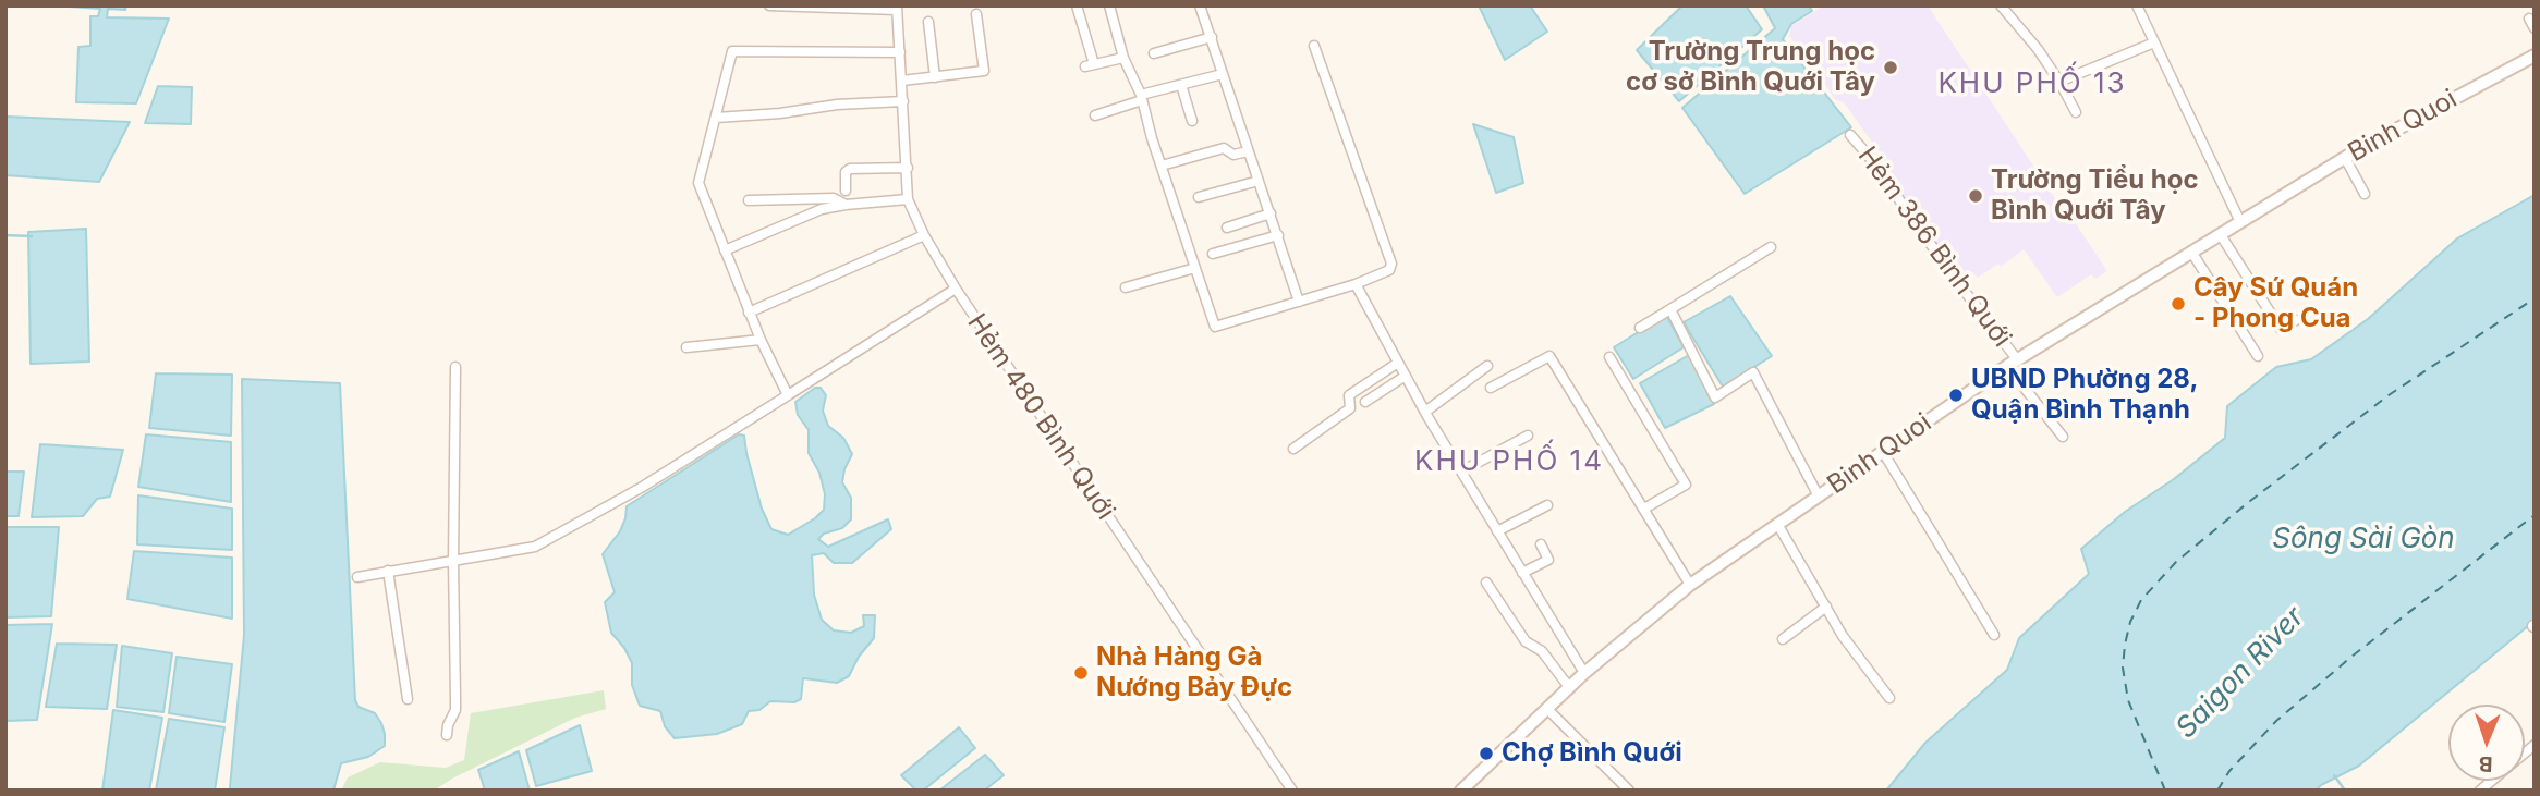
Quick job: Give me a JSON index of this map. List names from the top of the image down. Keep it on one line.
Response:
{"streets":{"main road":["Binh Quoi"],"street":["Hẻm 386 Bình Quới","Hẻm 480 Bình Quới"]},"crossings":[["Binh Quoi","Hẻm 386 Bình Quới"]],"districts":["KHU PHỐ 13","KHU PHỐ 14"],"water":["Sông Sài Gòn","Saigon River"],"places":["Trường Trung học cơ sở Bình Quới Tây","Trường Tiểu học Bình Quới Tây","Cây Sứ Quán - Phong Cua","UBND Phường 28, Quận Bình Thạnh","Nhà Hàng Gà Nướng Bảy Đực","Chợ Bình Quới"],"north":"bottom"}
